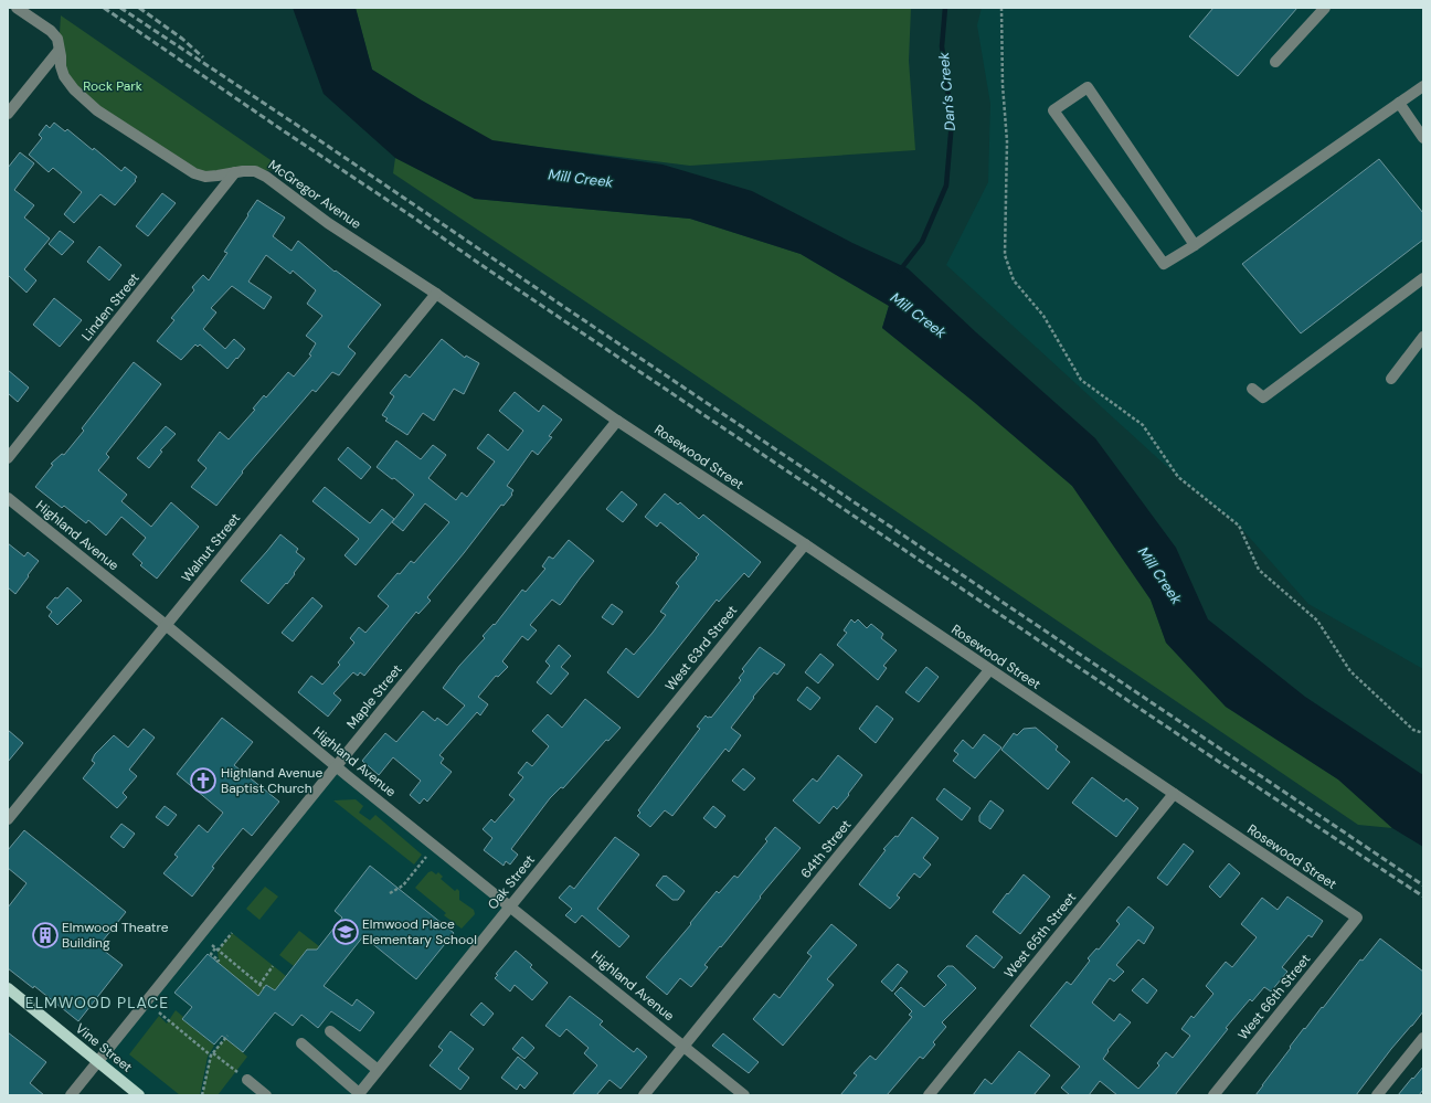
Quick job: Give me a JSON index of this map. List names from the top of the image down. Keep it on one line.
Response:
{"streets":{"main road":["Vine Street"],"street":["McGregor Avenue","Linden Street","Rosewood Street","Highland Avenue","Walnut Street","West 63rd Street","Maple Street","64th Street","Oak Street","West 65th Street","West 66th Street"]},"crossings":[["McGregor Avenue","Linden Street"],["McGregor Avenue","Rosewood Street"],["McGregor Avenue","Walnut Street"],["McGregor Avenue","Maple Street"],["Rosewood Street","West 63rd Street"],["Rosewood Street","Maple Street"],["Rosewood Street","64th Street"],["Rosewood Street","West 65th Street"],["Rosewood Street","West 66th Street"],["Highland Avenue","Walnut Street"],["Highland Avenue","Maple Street"],["Highland Avenue","64th Street"],["Highland Avenue","Oak Street"],["West 63rd Street","Oak Street"],["Maple Street","Vine Street"]],"districts":["ELMWOOD PLACE"],"water":["Dan’s Creek","Mill Creek"],"parks":["Rock Park"],"places":{"church":["Highland Avenue Baptist Church"],"school or university":["Elmwood Place Elementary School"],"building":["Elmwood Theatre Building"]}}
